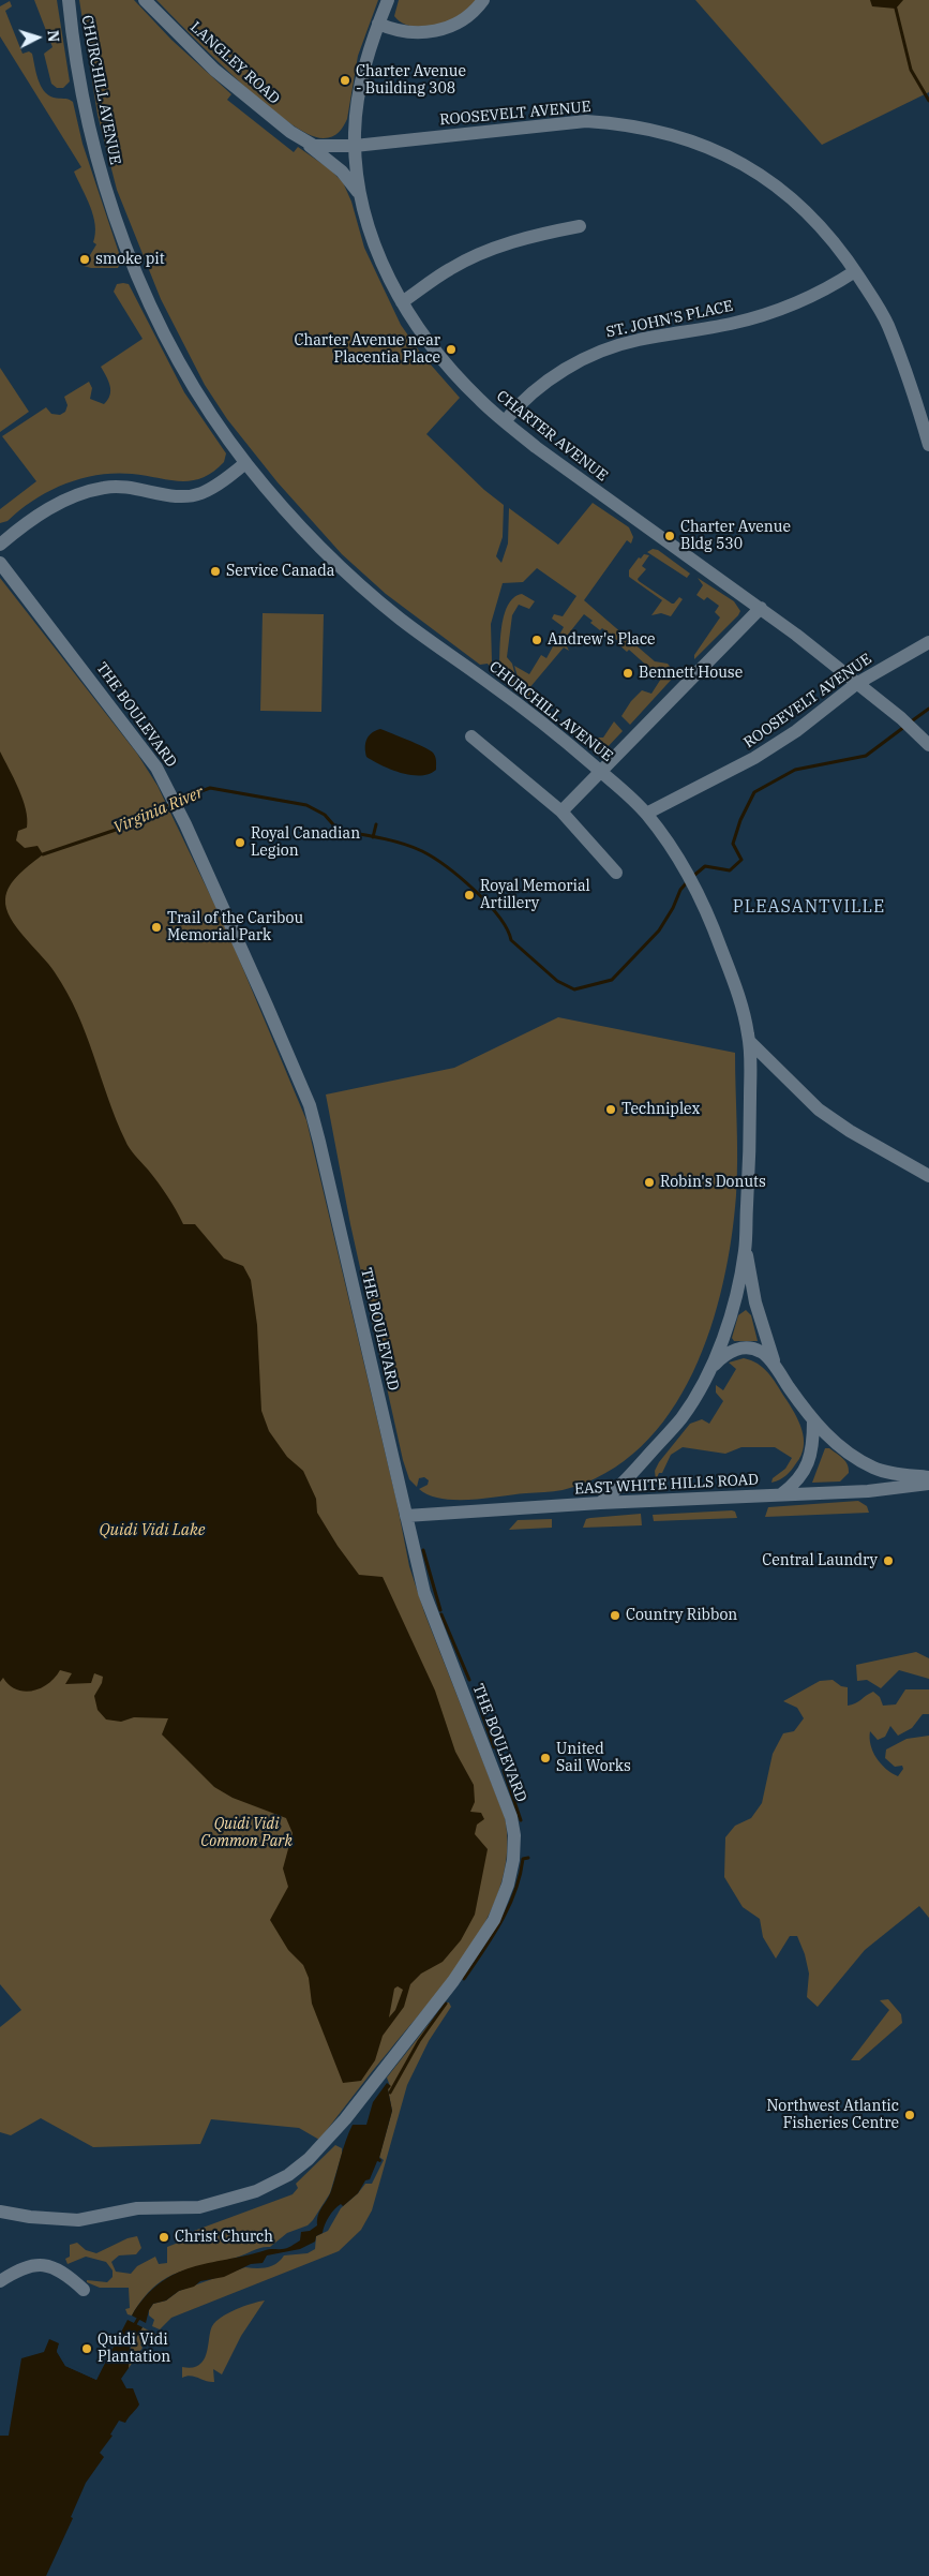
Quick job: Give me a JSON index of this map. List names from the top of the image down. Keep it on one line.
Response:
{"streets":{"street":["LANGLEY ROAD","CHURCHILL AVENUE","ROOSEVELT AVENUE","ST. JOHN'S PLACE","CHARTER AVENUE","THE BOULEVARD","EAST WHITE HILLS ROAD"]},"crossings":[["LANGLEY ROAD","CHARTER AVENUE"],["CHURCHILL AVENUE","ROOSEVELT AVENUE"],["CHURCHILL AVENUE","EAST WHITE HILLS ROAD"],["ROOSEVELT AVENUE","ST. JOHN'S PLACE"],["ROOSEVELT AVENUE","CHARTER AVENUE"],["ST. JOHN'S PLACE","CHARTER AVENUE"],["THE BOULEVARD","EAST WHITE HILLS ROAD"]],"districts":["PLEASANTVILLE"],"water":["Virginia River","Quidi Vidi Lake"],"parks":["Quidi Vidi Common Park"],"places":["Charter Avenue - Building 308","smoke pit","Charter Avenue near Placentia Place","Charter Avenue Bldg 530","Service Canada","Andrew's Place","Bennett House","Royal Canadian Legion","Royal Memorial Artillery","Trail of the Caribou Memorial Park","Techniplex","Robin's Donuts","Central Laundry","Country Ribbon","United Sail Works","Northwest Atlantic Fisheries Centre","Christ Church","Quidi Vidi Plantation"],"north":"right"}
